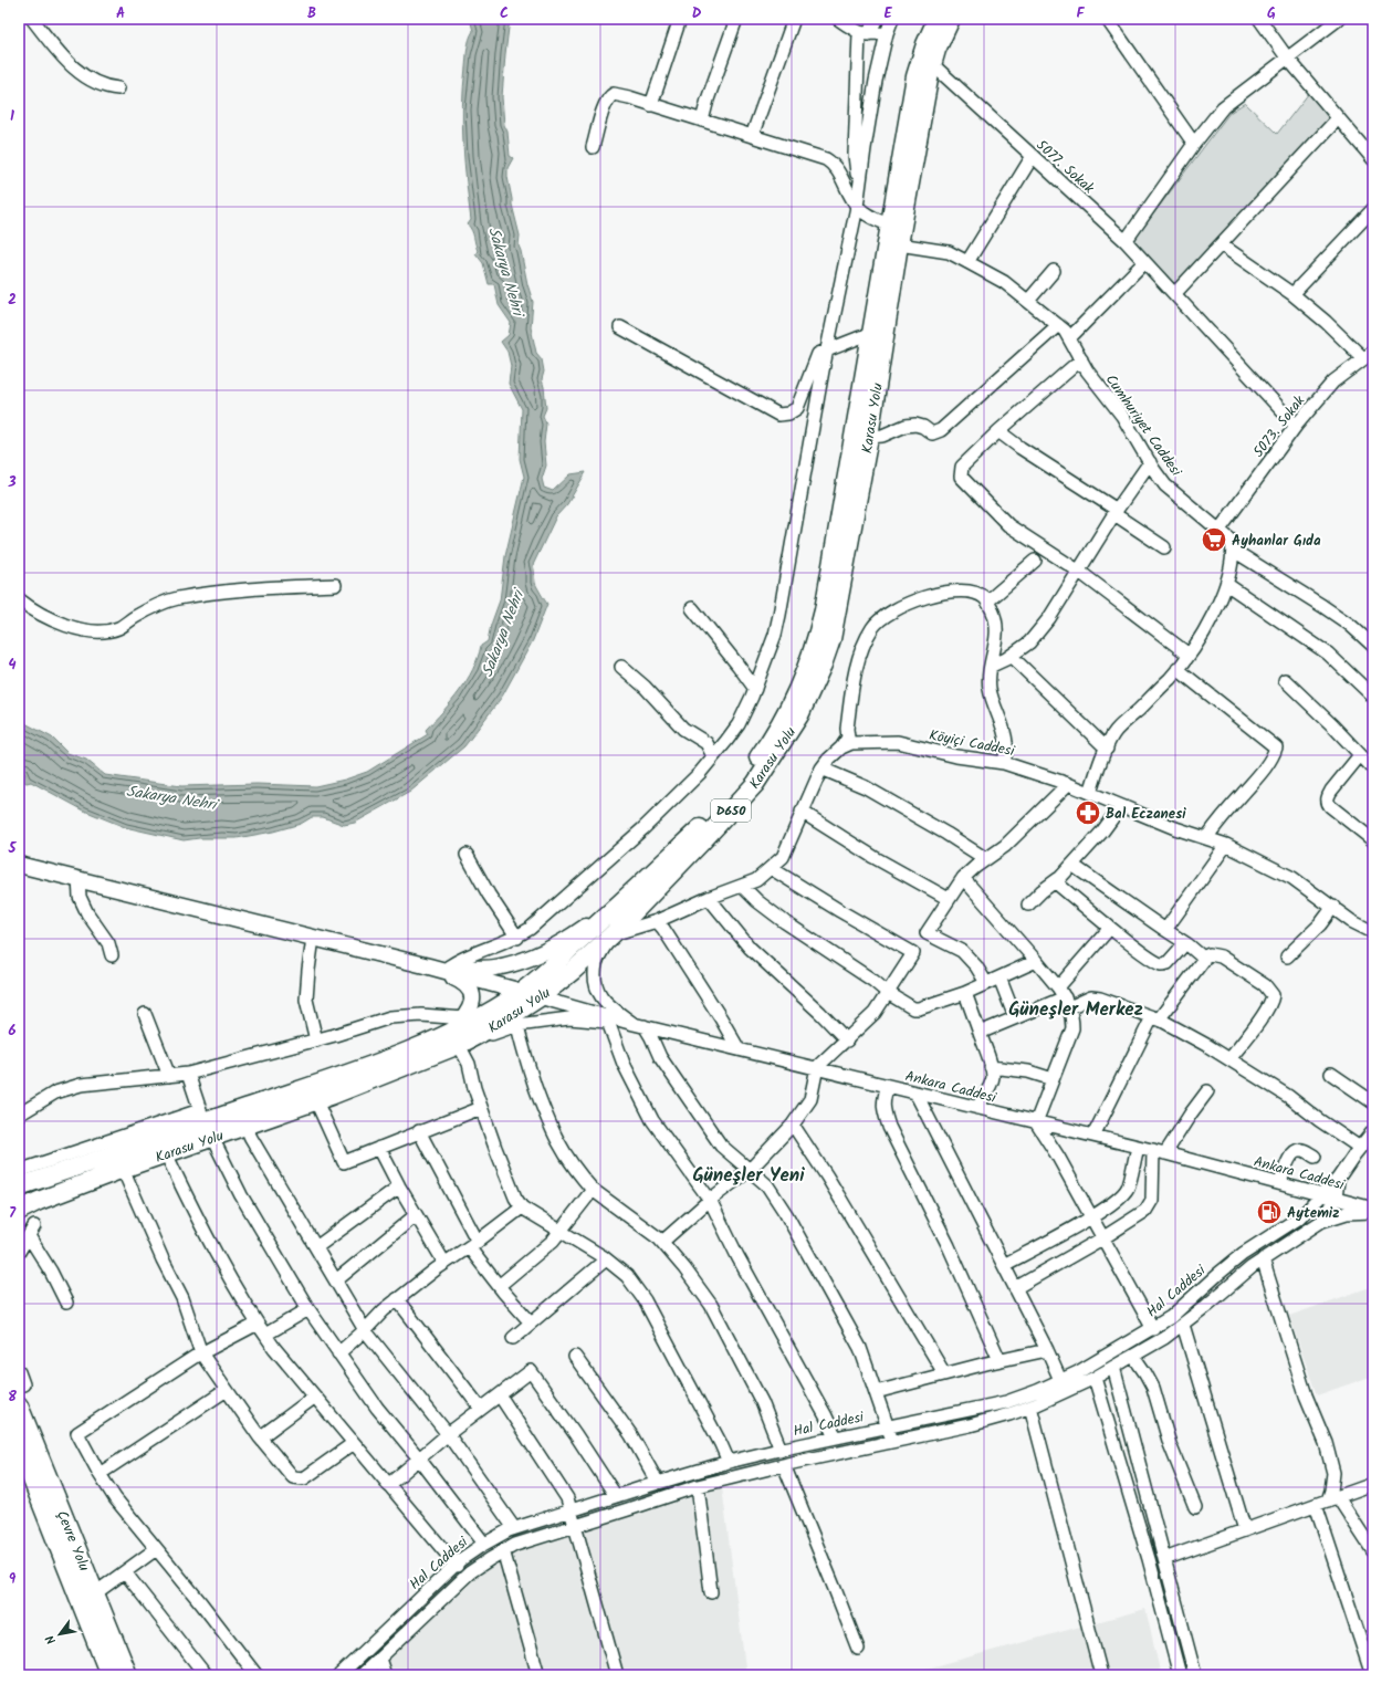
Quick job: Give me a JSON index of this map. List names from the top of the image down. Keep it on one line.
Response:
{"streets":{"highway":["Karasu Yolu","D650","Çevre Yolu"],"street":["5077. Sokak","Cumhuriyet Caddesi","5073. Sokak","Köyiçi Caddesi","Ankara Caddesi","Hal Caddesi"]},"crossings":[["5077. Sokak","Karasu Yolu"],["5077. Sokak","5073. Sokak"],["Karasu Yolu","Cumhuriyet Caddesi"],["Karasu Yolu","Ankara Caddesi"],["Cumhuriyet Caddesi","5073. Sokak"],["Ankara Caddesi","Hal Caddesi"]],"districts":["Güneşler Merkez","Güneşler Yeni"],"water":["Sakarya Nehri"],"places":{"supermarket":["Ayhanlar Gıda"],"pharmacy":["Bal Eczanesi"],"fuel station":["Aytemiz"]},"north":"bottom left","grid":{"columns":["A","B","C","D","E","F","G"],"rows":["1","2","3","4","5","6","7","8","9"]}}
